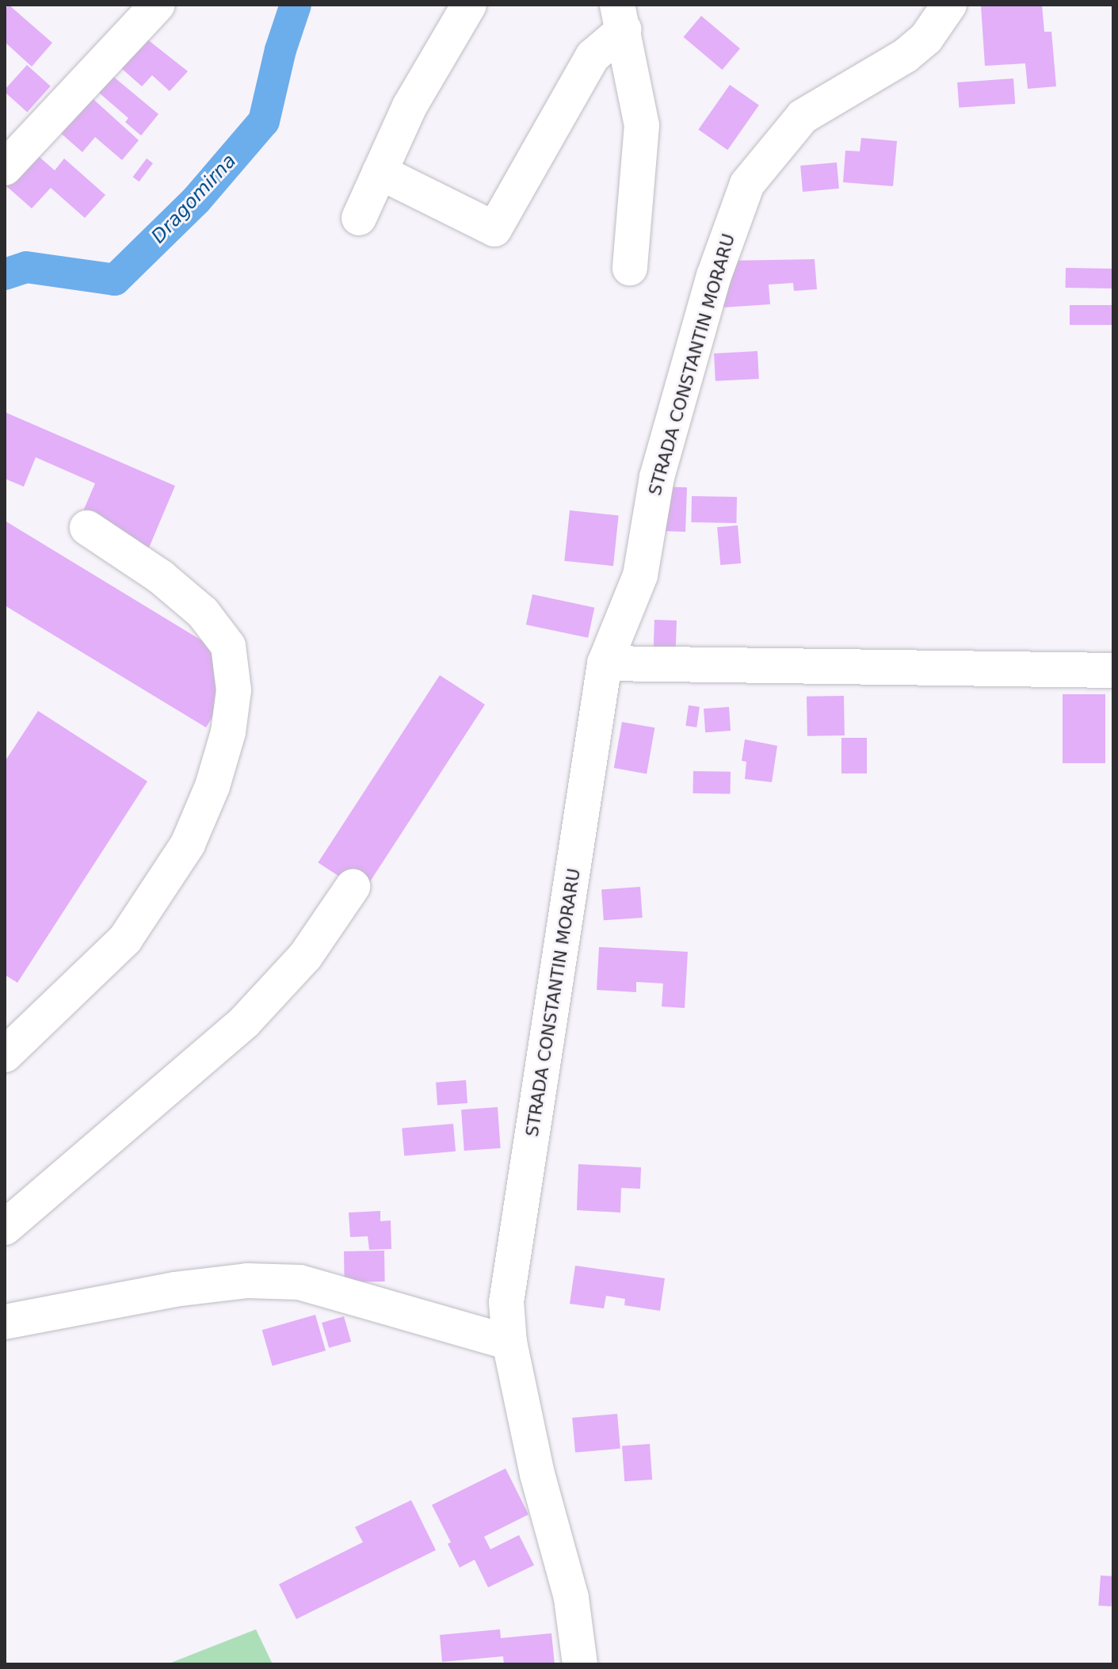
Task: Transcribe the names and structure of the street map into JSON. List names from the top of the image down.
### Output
{
  "streets": {
    "street": ["STRADA CONSTANTIN MORARU"]
  },
  "water": ["Dragomirna"]
}
